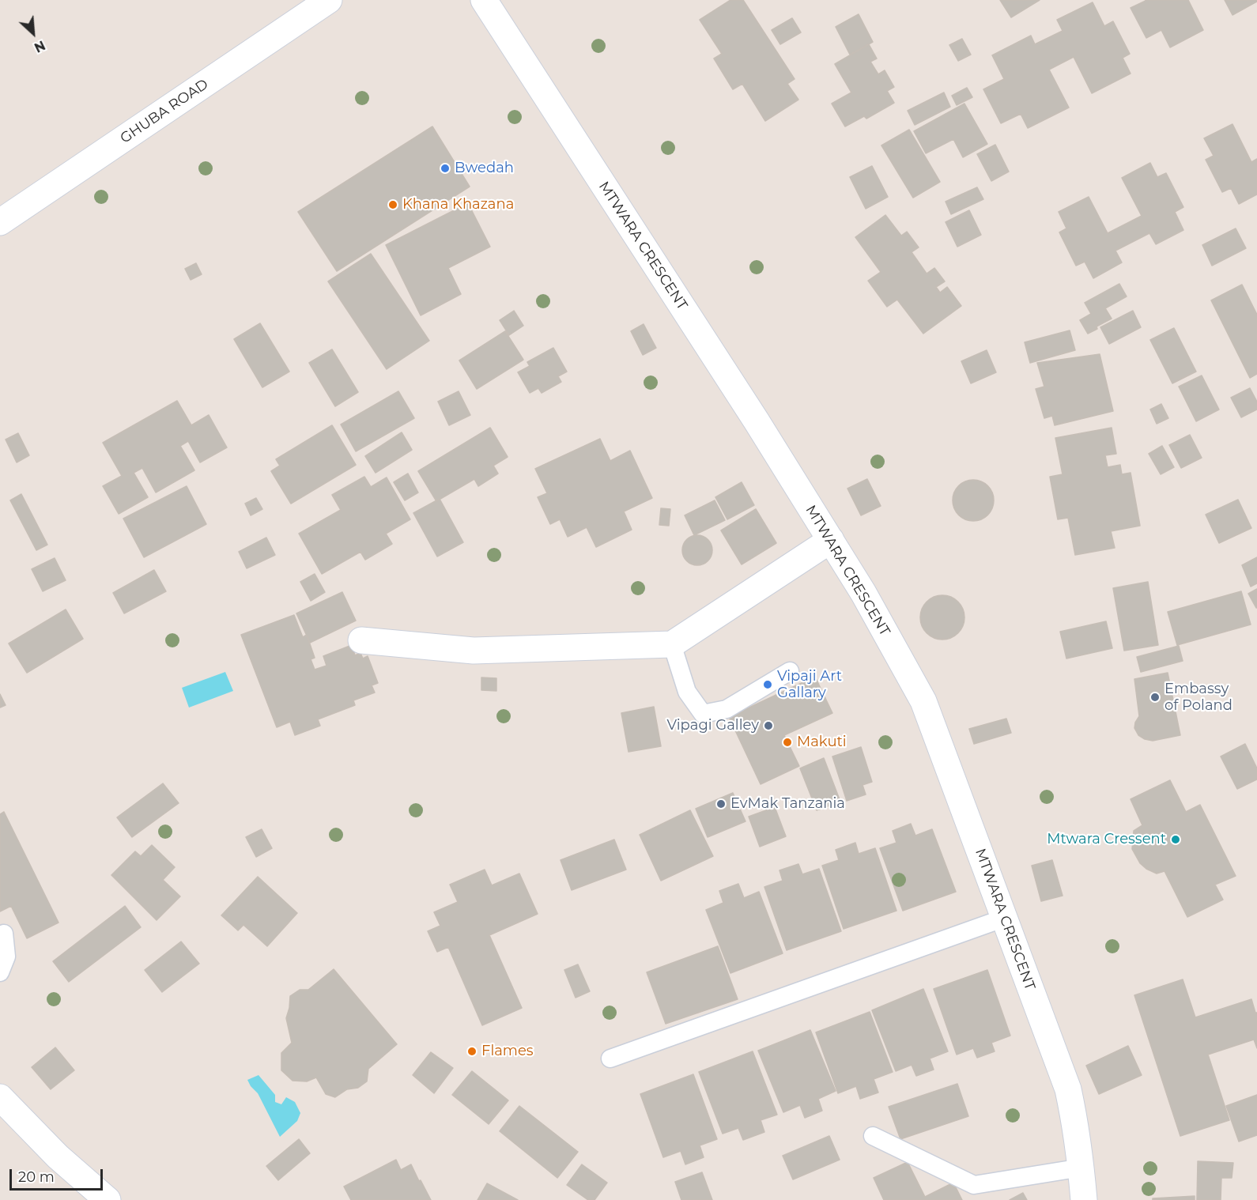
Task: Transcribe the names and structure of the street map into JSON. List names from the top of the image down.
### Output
{
  "streets": {
    "street": ["GHUBA ROAD", "MTWARA CRESCENT"]
  },
  "places": [
    "Bwedah",
    "Khana Khazana",
    "Vipaji Art Gallary",
    "Embassy of Poland",
    "Vipagi Galley",
    "Makuti",
    "EvMak Tanzania",
    "Mtwara Cressent",
    "Flames"
  ],
  "scale_bar": "20 m",
  "north": "bottom right"
}
